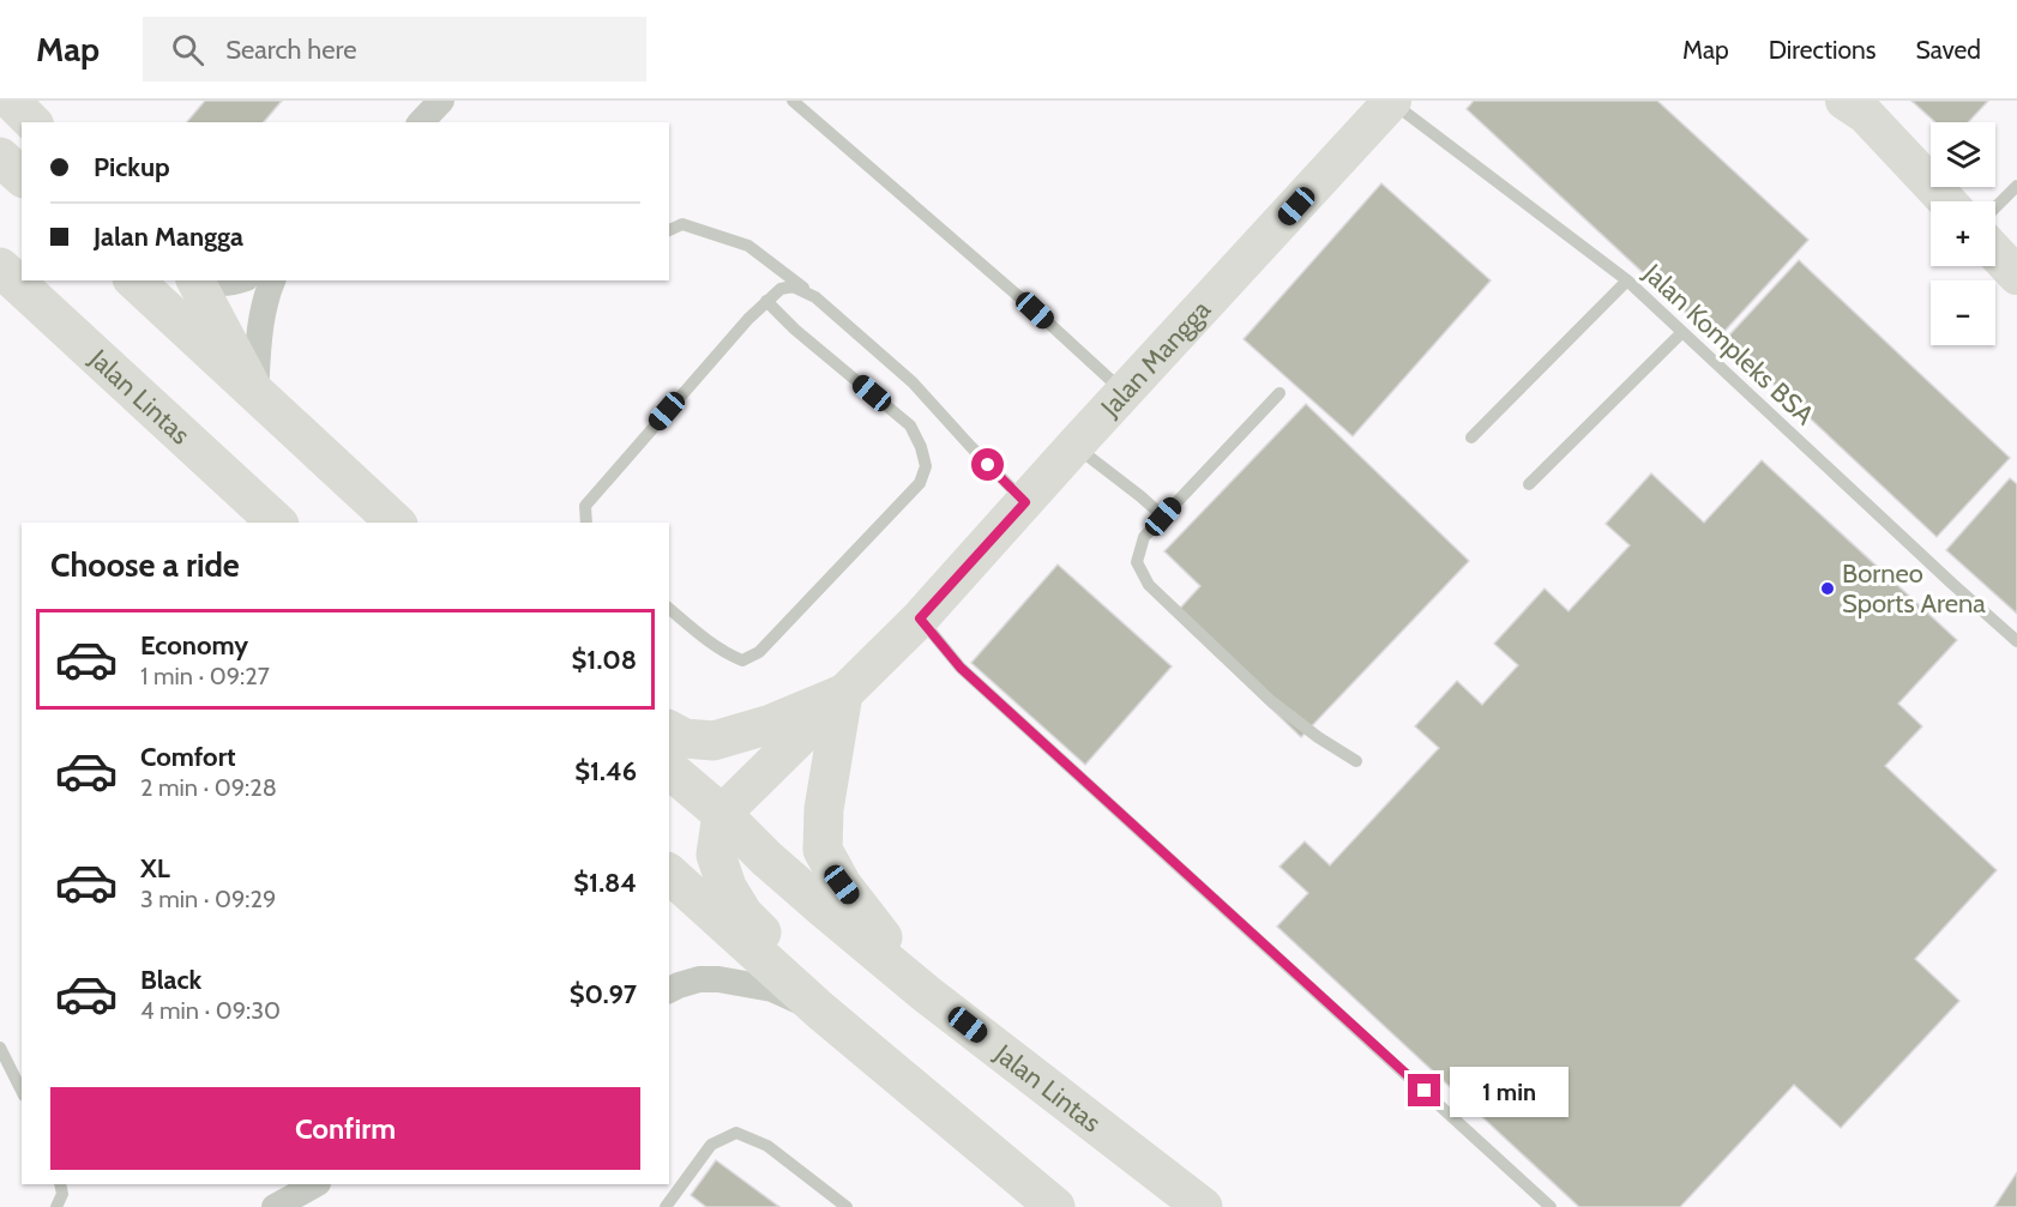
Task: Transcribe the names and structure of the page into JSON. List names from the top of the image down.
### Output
{
  "streets": {
    "highway": ["Jalan Lintas"],
    "street": ["Jalan Mangga"],
    "lane": ["Jalan Kompleks BSA"]
  },
  "crossings": [
    ["Jalan Kompleks BSA", "Jalan Mangga"],
    ["Jalan Mangga", "Jalan Lintas"]
  ],
  "places": ["Borneo Sports Arena"],
  "page": {
    "header": "Map",
    "search": "Search here",
    "nav": ["Map", "Directions", "Saved"],
    "map_buttons": ["+", "−"],
    "banner": ["Pickup", "Jalan Mangga"],
    "heading": "Choose a ride",
    "list": [
      {
        "name": "Economy",
        "note": "1 min · 09:27",
        "value": "$1.08"
      },
      {
        "name": "Comfort",
        "note": "2 min · 09:28",
        "value": "$1.46"
      },
      {
        "name": "XL",
        "note": "3 min · 09:29",
        "value": "$1.84"
      },
      {
        "name": "Black",
        "note": "4 min · 09:30",
        "value": "$0.97"
      }
    ],
    "bubble": "1 min",
    "buttons": "Confirm"
  }
}
